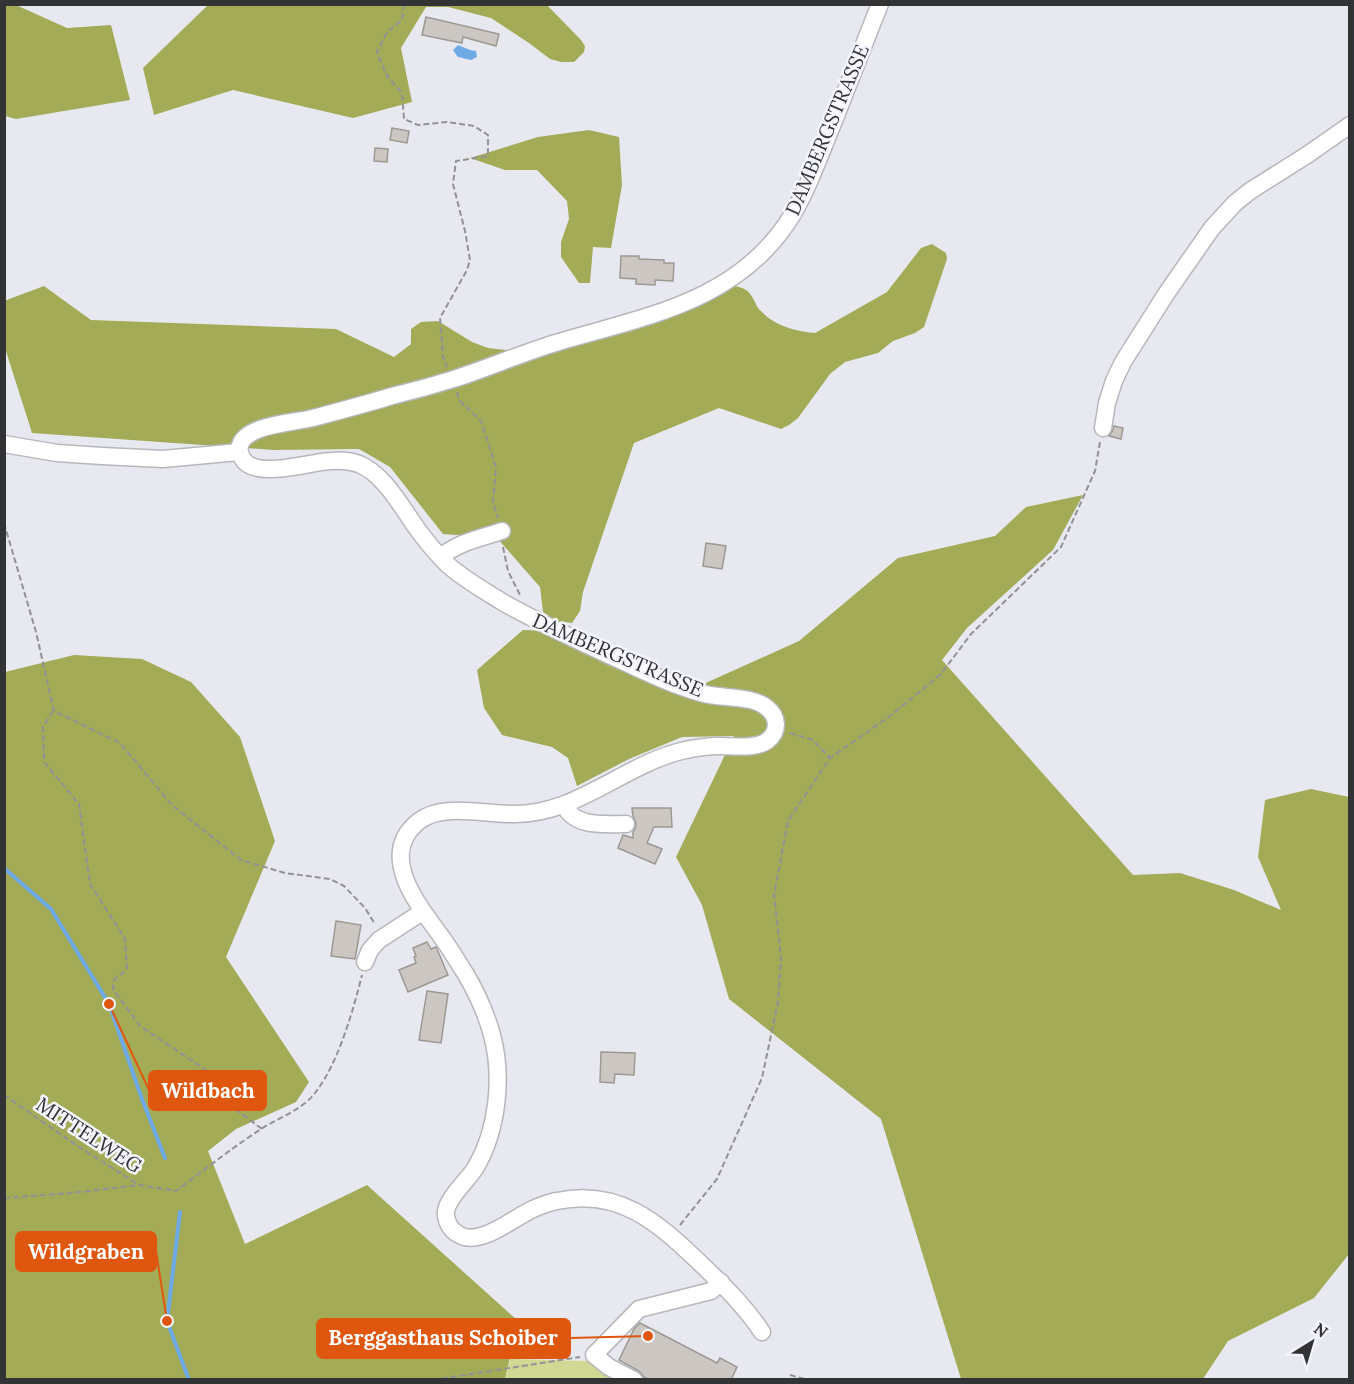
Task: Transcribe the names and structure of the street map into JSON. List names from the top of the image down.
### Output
{
  "streets": {
    "street": ["DAMBERGSTRASSE"],
    "path": ["MITTELWEG"]
  },
  "places": ["Wildbach", "Wildgraben", "Berggasthaus Schoiber"],
  "north": "top right"
}
